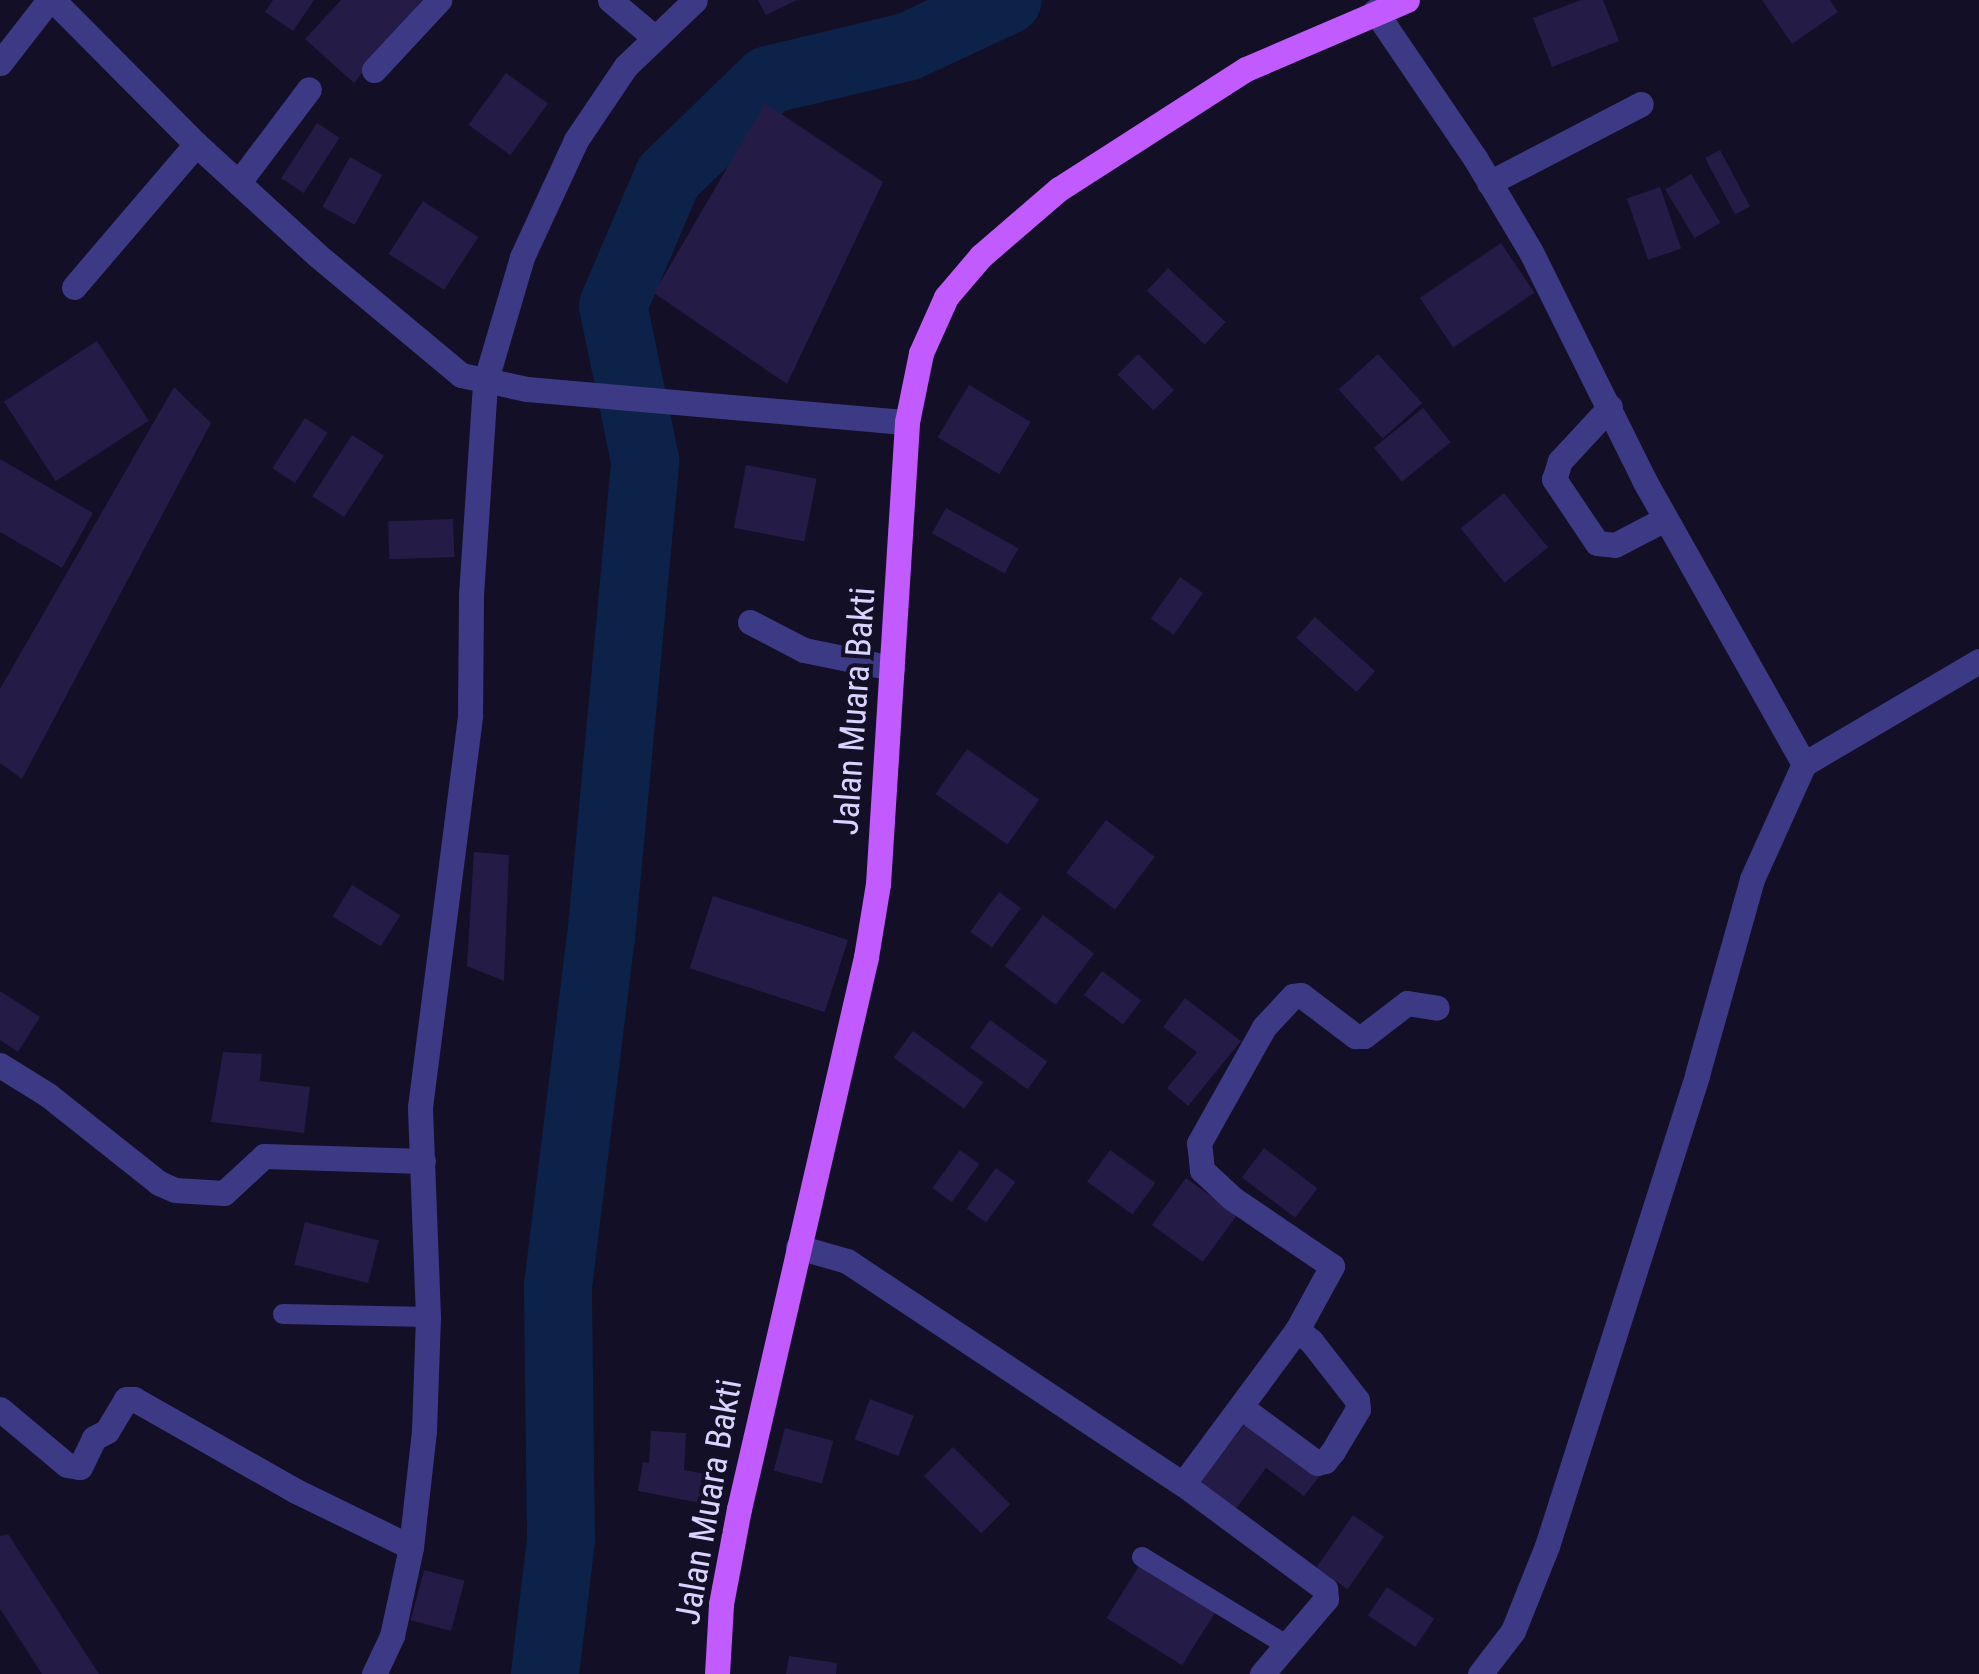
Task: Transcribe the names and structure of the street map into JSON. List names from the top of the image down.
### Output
{
  "streets": {
    "main road": ["Jalan Muara Bakti"]
  }
}
